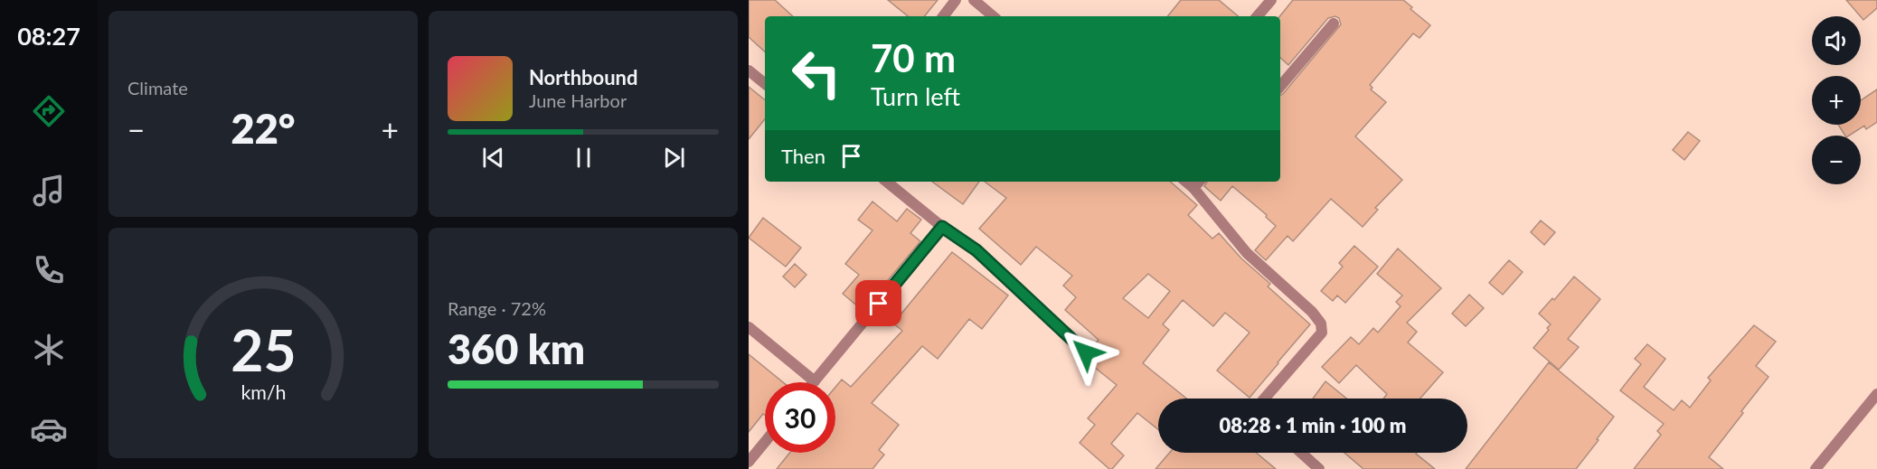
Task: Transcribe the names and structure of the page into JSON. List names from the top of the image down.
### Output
{
  "page": {
    "tabs": "08:27",
    "tile": [
      "Climate",
      ["Range · 72%", "360 km"]
    ],
    "map_buttons": ["+", "−"],
    "turn": ["70 m", "Turn left"],
    "song": ["Northbound", "June Harbor"],
    "heat": ["−", "22°", "+"],
    "then": "Then",
    "limit": "30",
    "trip": "08:28 · 1 min · 100 m",
    "gauge": ["25", "km/h"]
  }
}
